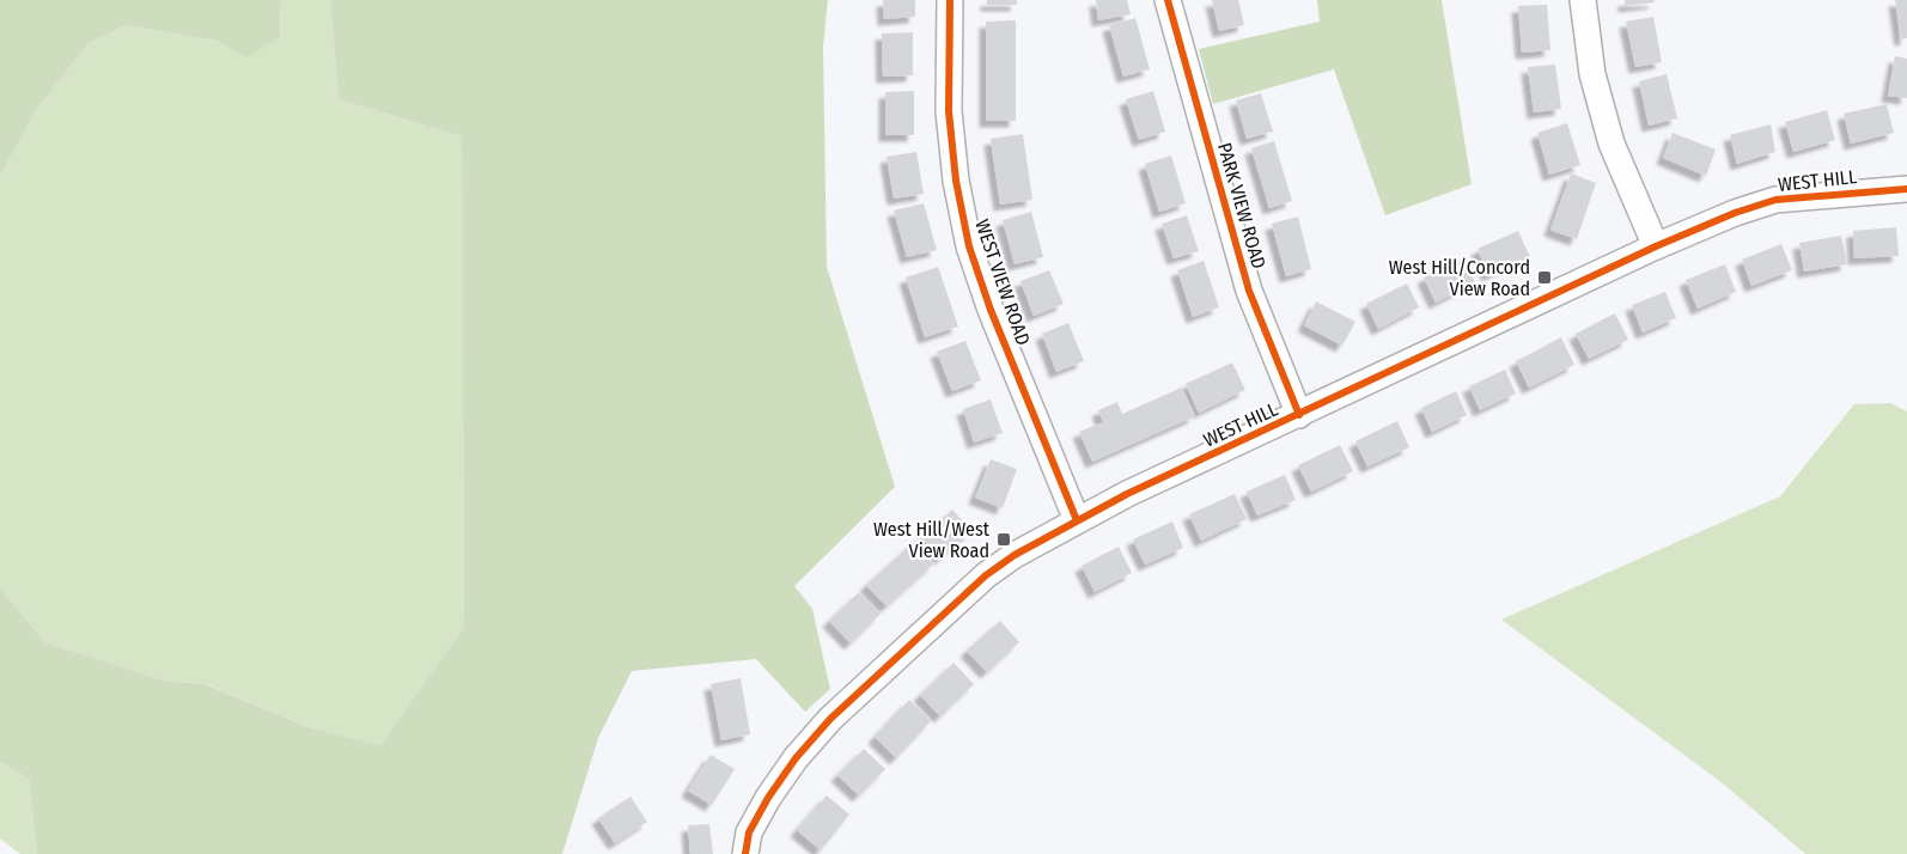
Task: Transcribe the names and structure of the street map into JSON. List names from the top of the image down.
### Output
{
  "streets": {
    "street": ["WEST HILL", "PARK VIEW ROAD", "WEST VIEW ROAD"]
  },
  "crossings": [
    ["WEST HILL", "PARK VIEW ROAD"],
    ["WEST HILL", "WEST VIEW ROAD"]
  ],
  "places": {
    "transit": ["West Hill/Concord View Road", "West Hill/West View Road"]
  }
}
